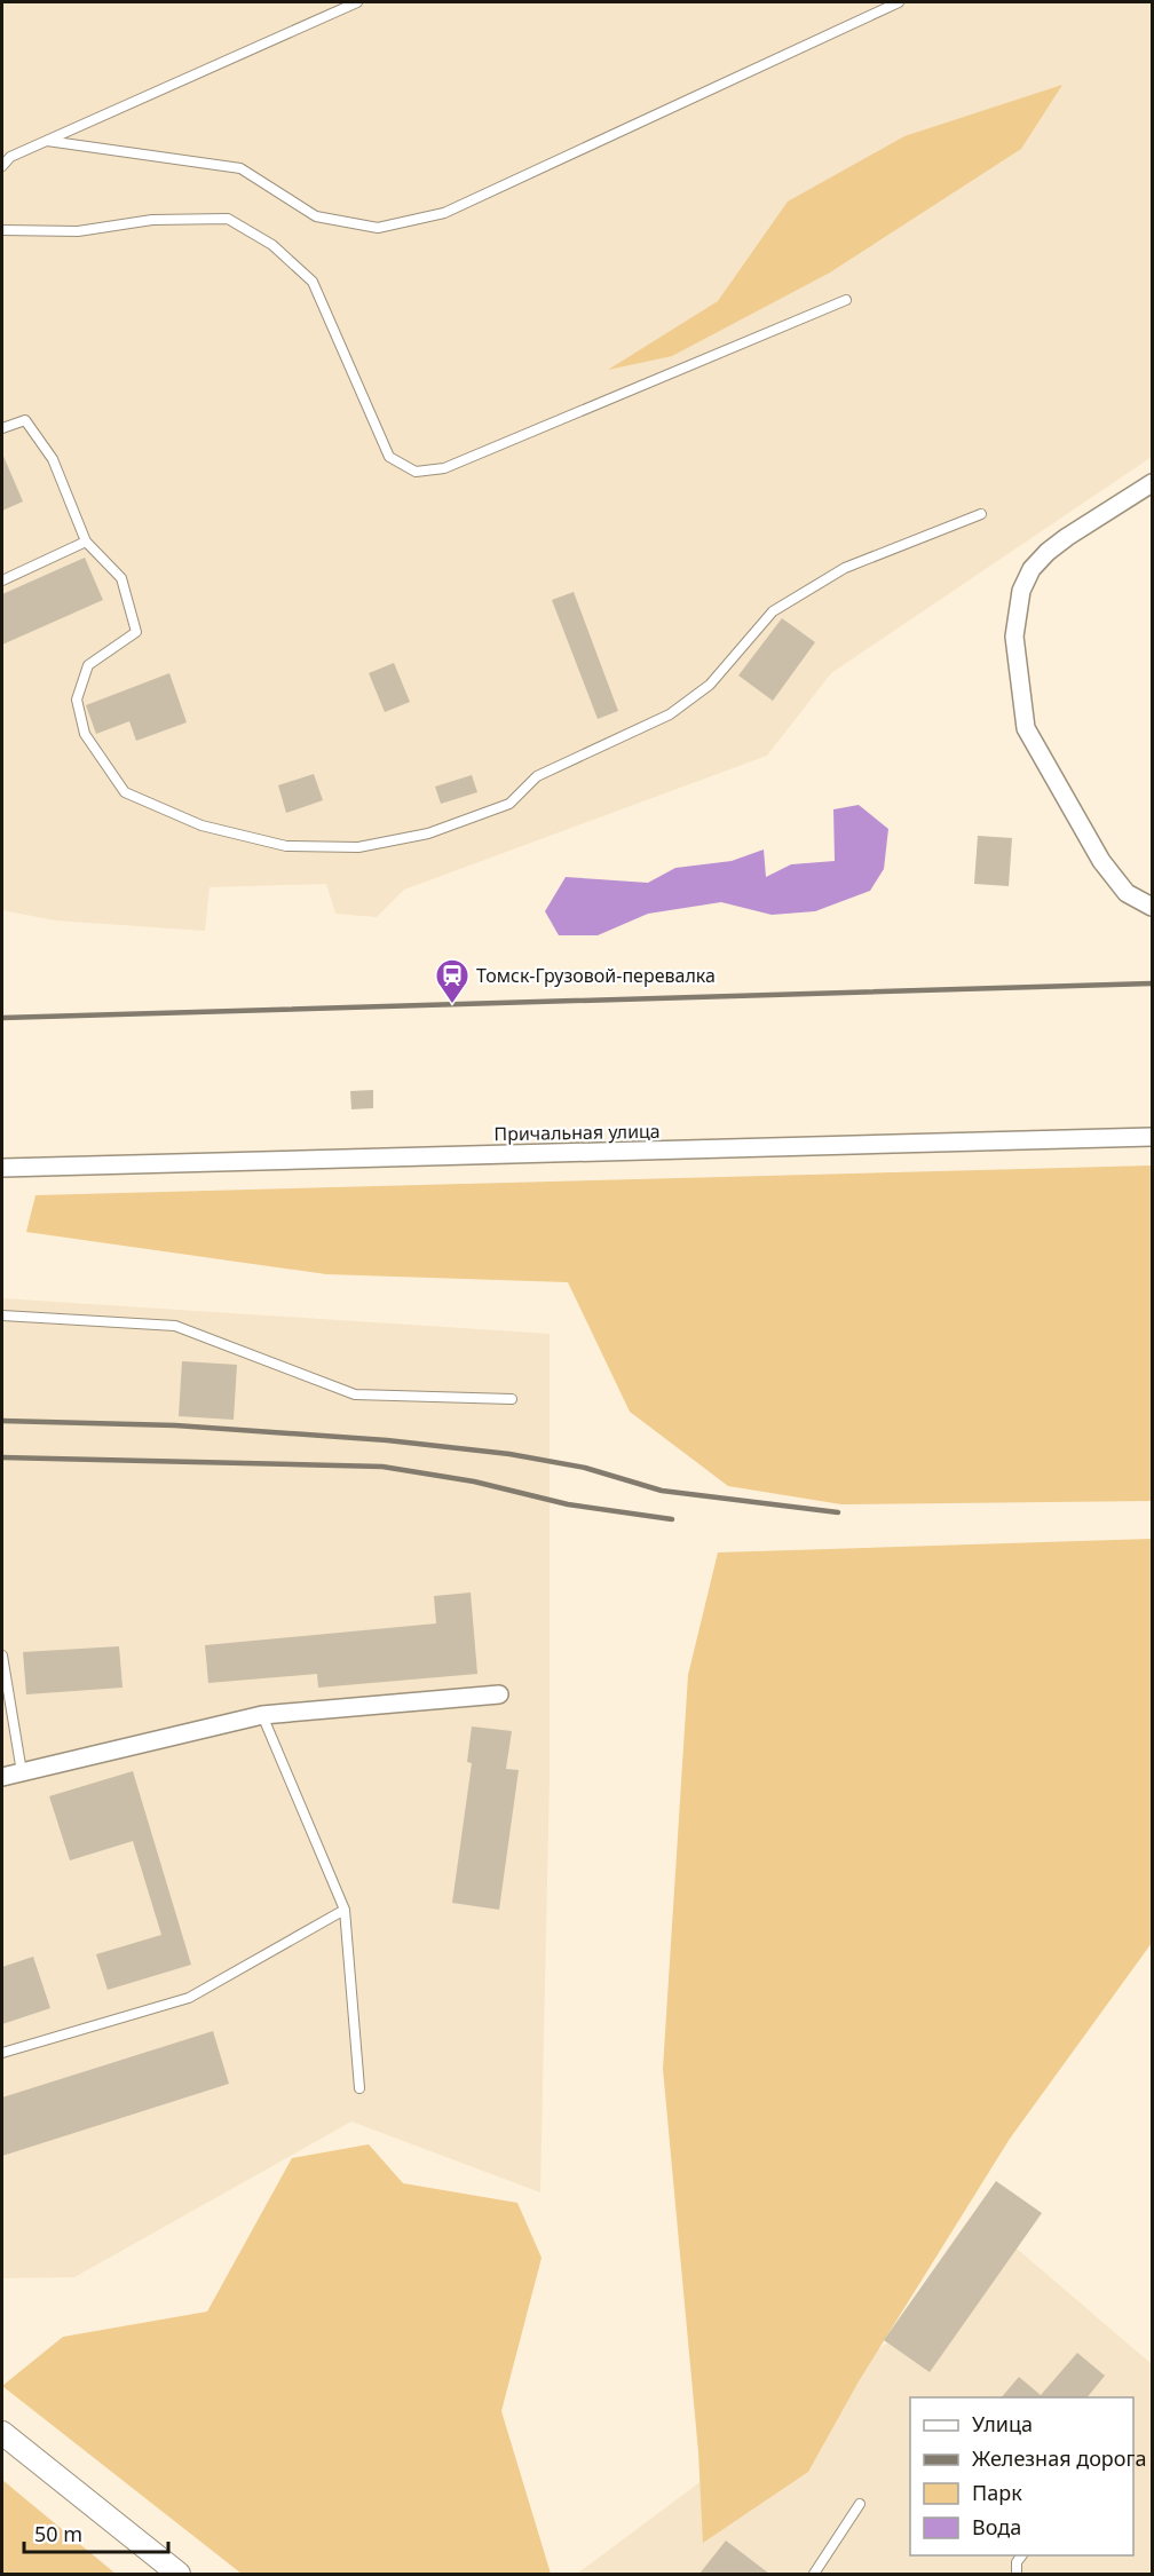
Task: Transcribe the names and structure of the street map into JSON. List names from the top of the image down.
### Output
{
  "streets": {
    "street": ["Причальная улица"]
  },
  "places": {
    "station": ["Томск-Грузовой-перевалка"]
  },
  "legend": [
    "Улица",
    "Железная дорога",
    "Парк",
    "Вода"
  ],
  "scale_bar": "50 m"
}
